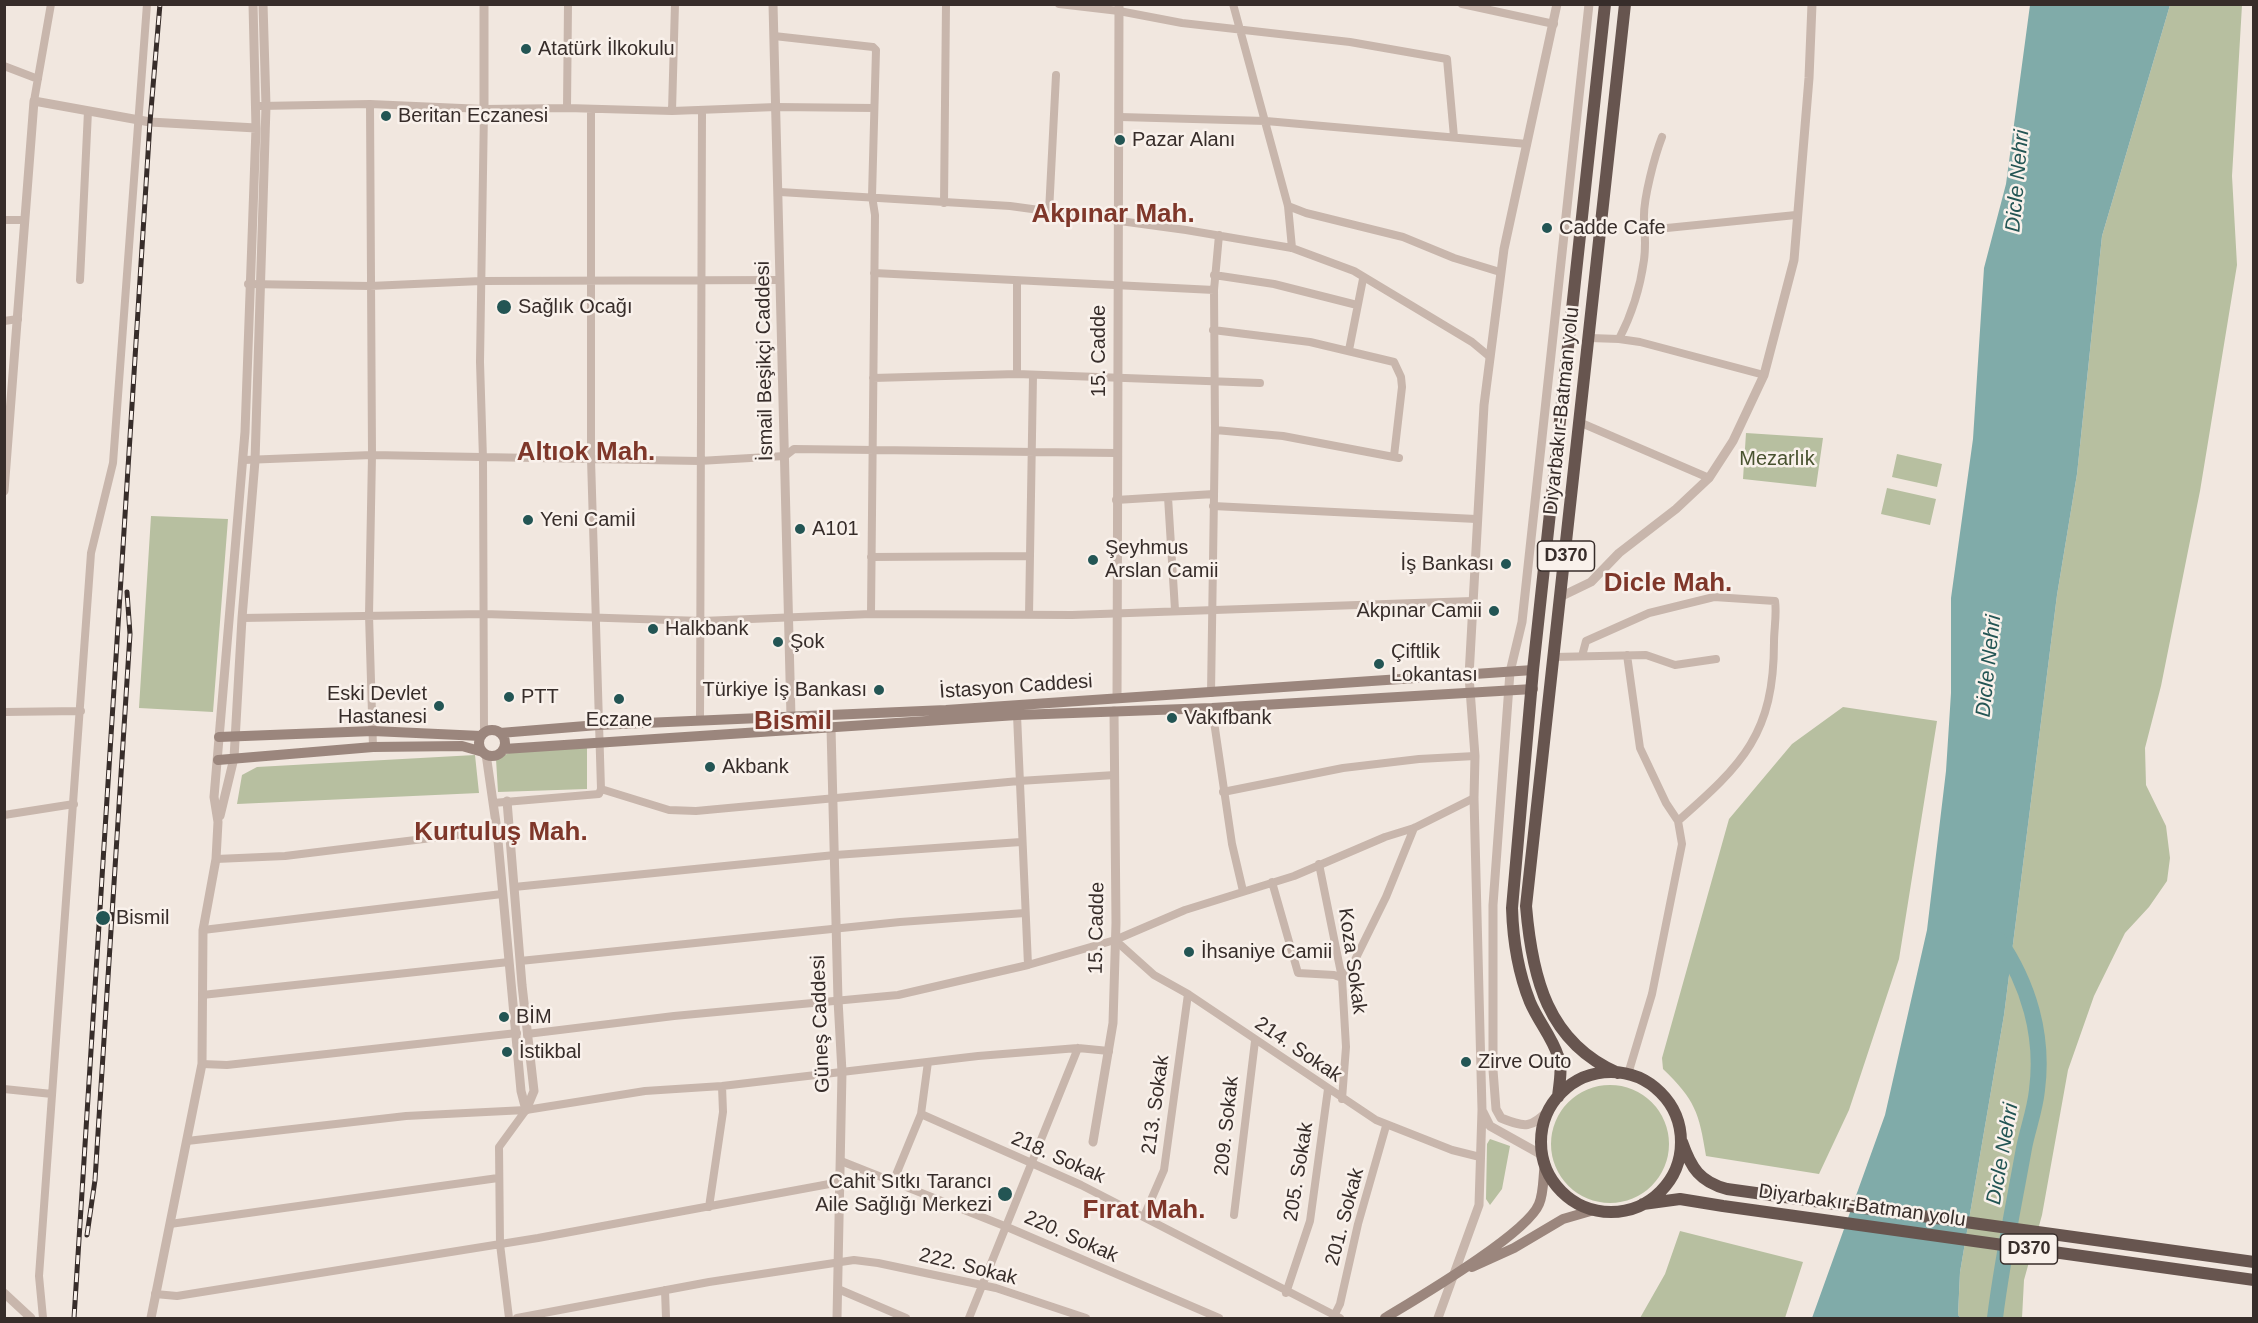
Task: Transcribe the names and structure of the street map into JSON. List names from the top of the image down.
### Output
{
  "streets": {
    "highway": ["Diyarbakır-Batman yolu", "D370"],
    "main road": ["İstasyon Caddesi"],
    "street": [
      "15. Cadde",
      "İsmail Beşikçi Caddesi",
      "Koza Sokak",
      "Güneş Caddesi",
      "214. Sokak",
      "213. Sokak",
      "209. Sokak",
      "218. Sokak",
      "205. Sokak",
      "201. Sokak",
      "220. Sokak",
      "222. Sokak"
    ]
  },
  "crossings": [
    ["15. Cadde", "İstasyon Caddesi"],
    ["15. Cadde", "214. Sokak"],
    ["İsmail Beşikçi Caddesi", "İstasyon Caddesi"],
    ["Diyarbakır-Batman yolu", "İstasyon Caddesi"],
    ["İstasyon Caddesi", "Güneş Caddesi"],
    ["Koza Sokak", "214. Sokak"],
    ["Güneş Caddesi", "220. Sokak"],
    ["Güneş Caddesi", "222. Sokak"],
    ["214. Sokak", "213. Sokak"],
    ["214. Sokak", "209. Sokak"],
    ["214. Sokak", "205. Sokak"],
    ["214. Sokak", "201. Sokak"],
    ["213. Sokak", "218. Sokak"],
    ["218. Sokak", "205. Sokak"],
    ["218. Sokak", "201. Sokak"]
  ],
  "districts": [
    "Akpınar Mah.",
    "Altıok Mah.",
    "Dicle Mah.",
    "Bismil",
    "Kurtuluş Mah.",
    "Fırat Mah."
  ],
  "water": ["Dicle Nehri"],
  "parks": ["Mezarlık"],
  "places": [
    "Atatürk İlkokulu",
    "Beritan Eczanesi",
    "Pazar Alanı",
    "Cadde Cafe",
    "Sağlık Ocağı",
    "Yeni Camiİ",
    "A101",
    "Şeyhmus Arslan Camii",
    "İş Bankası",
    "Akpınar Camii",
    "Halkbank",
    "Şok",
    "Çiftlik Lokantası",
    "Türkiye İş Bankası",
    "PTT",
    "Eczane",
    "Eski Devlet Hastanesi",
    "Vakıfbank",
    "Akbank",
    "Bismil",
    "İhsaniye Camii",
    "BİM",
    "İstikbal",
    "Zirve Outo",
    "Cahit Sıtkı Tarancı Aile Sağlığı Merkezi"
  ]
}
